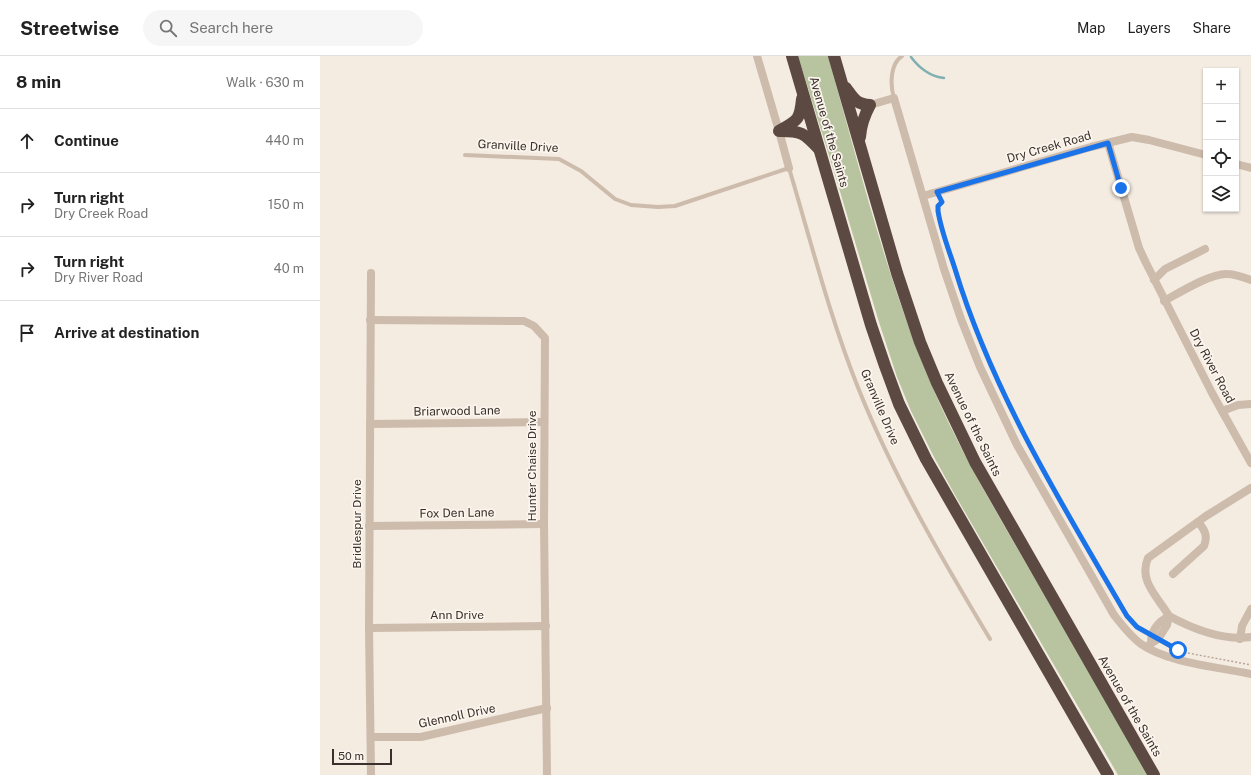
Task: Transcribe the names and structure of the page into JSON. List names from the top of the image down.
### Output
{
  "streets": {
    "highway": ["Avenue of the Saints"],
    "street": [
      "Granville Drive",
      "Dry Creek Road",
      "Dry River Road",
      "Briarwood Lane",
      "Hunter Chaise Drive",
      "Fox Den Lane",
      "Bridlespur Drive",
      "Ann Drive",
      "Glennoll Drive"
    ]
  },
  "crossings": [
    ["Dry Creek Road", "Dry River Road"],
    ["Briarwood Lane", "Hunter Chaise Drive"],
    ["Briarwood Lane", "Bridlespur Drive"],
    ["Hunter Chaise Drive", "Fox Den Lane"],
    ["Hunter Chaise Drive", "Bridlespur Drive"],
    ["Hunter Chaise Drive", "Ann Drive"],
    ["Hunter Chaise Drive", "Glennoll Drive"],
    ["Fox Den Lane", "Bridlespur Drive"],
    ["Bridlespur Drive", "Ann Drive"],
    ["Bridlespur Drive", "Glennoll Drive"]
  ],
  "scale_bar": "50 m",
  "page": {
    "header": "Streetwise",
    "search": "Search here",
    "nav": ["Map", "Layers", "Share"],
    "heading": ["8 min", "Walk · 630 m"],
    "map_buttons": ["+", "−"],
    "list": [
      ["Continue", "440 m"],
      ["Turn right", "Dry Creek Road", "150 m"],
      ["Turn right", "Dry River Road", "40 m"],
      "Arrive at destination"
    ],
    "scale": "50 m"
  }
}
